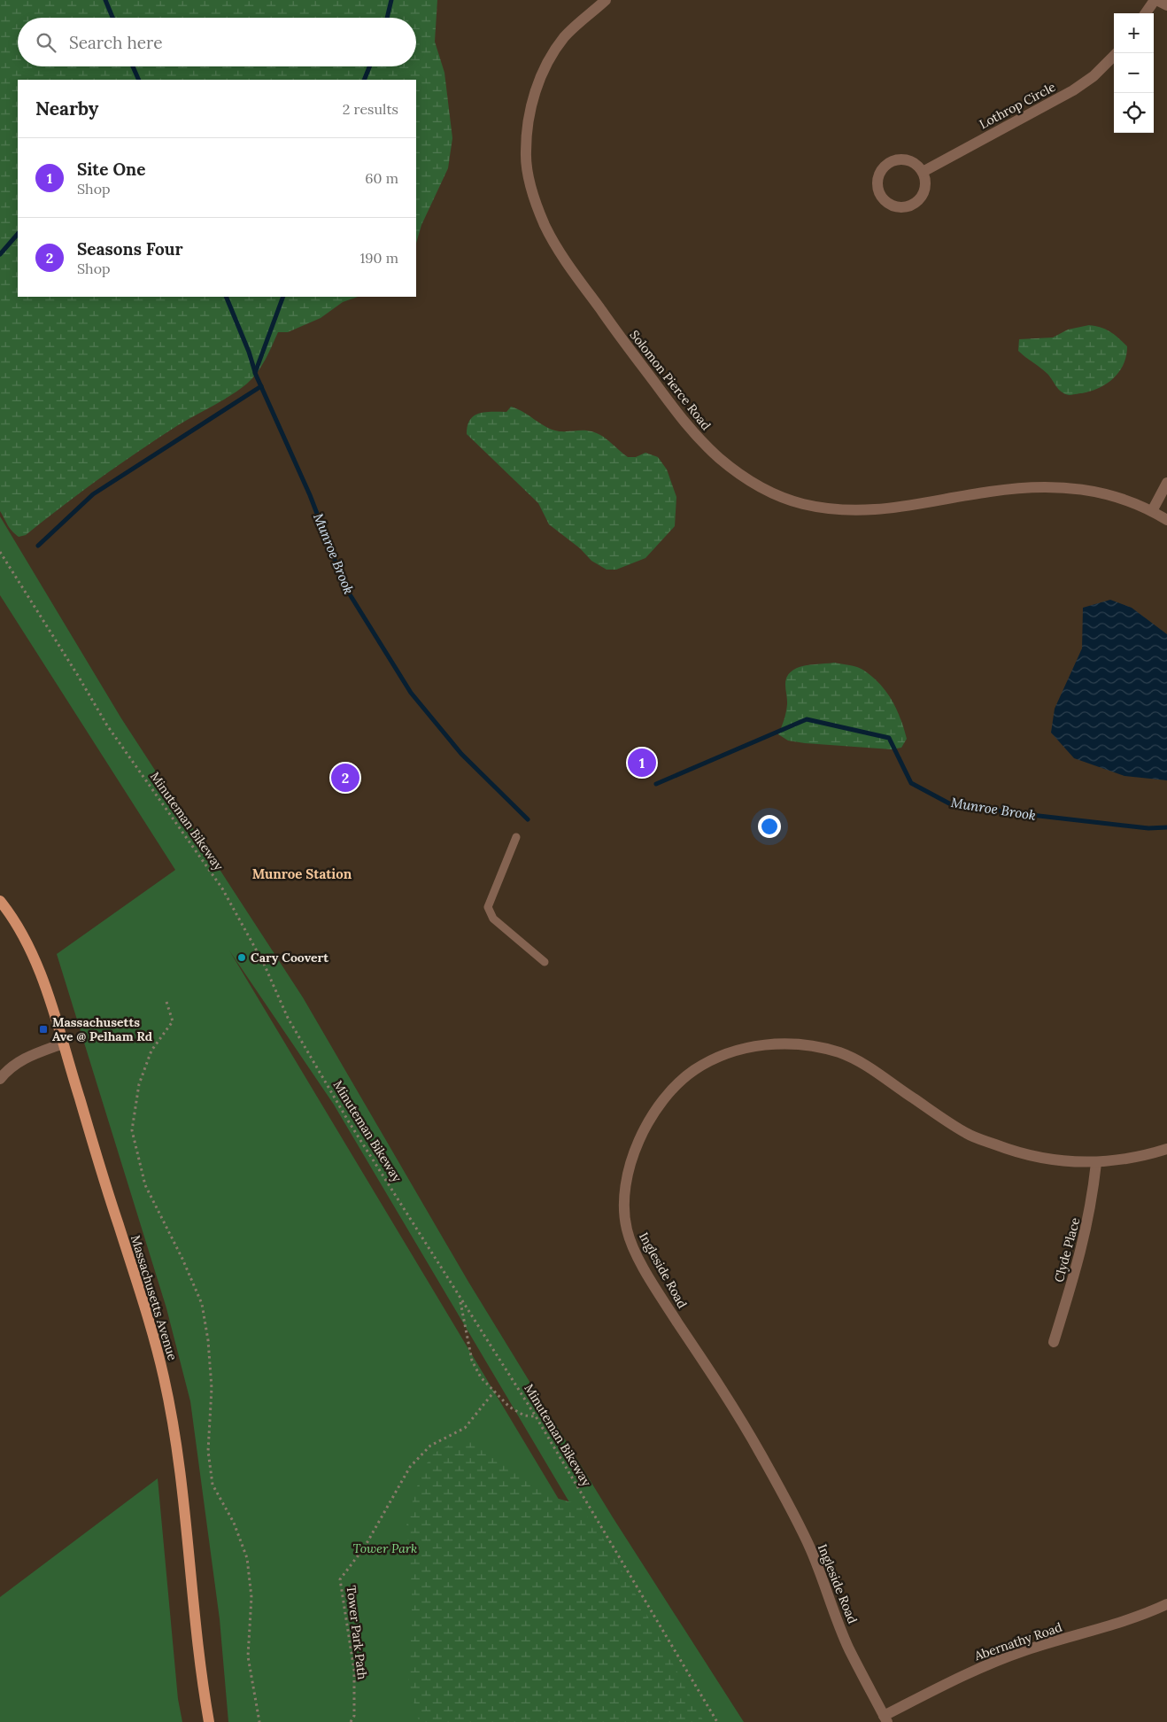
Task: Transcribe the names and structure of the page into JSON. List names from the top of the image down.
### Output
{
  "streets": {
    "main road": ["Massachusetts Avenue"],
    "street": [
      "Lothrop Circle",
      "Solomon Pierce Road",
      "Clyde Place",
      "Ingleside Road",
      "Abernathy Road"
    ],
    "path": ["Minuteman Bikeway", "Tower Park Path"]
  },
  "crossings": [
    ["Clyde Place", "Ingleside Road"],
    ["Ingleside Road", "Abernathy Road"]
  ],
  "districts": ["Munroe Station"],
  "water": ["Munroe Brook"],
  "parks": ["Tower Park"],
  "places": {
    "other": ["Cary Coovert"],
    "transit": ["Massachusetts Ave @ Pelham Rd"]
  },
  "page": {
    "map_buttons": ["+", "−"],
    "search": "Search here",
    "heading": ["Nearby", "2 results"],
    "list": [
      {
        "mark": "1",
        "name": "Site One",
        "note": "Shop",
        "value": "60 m"
      },
      {
        "mark": "2",
        "name": "Seasons Four",
        "note": "Shop",
        "value": "190 m"
      }
    ],
    "pins": ["1", "2"]
  }
}
